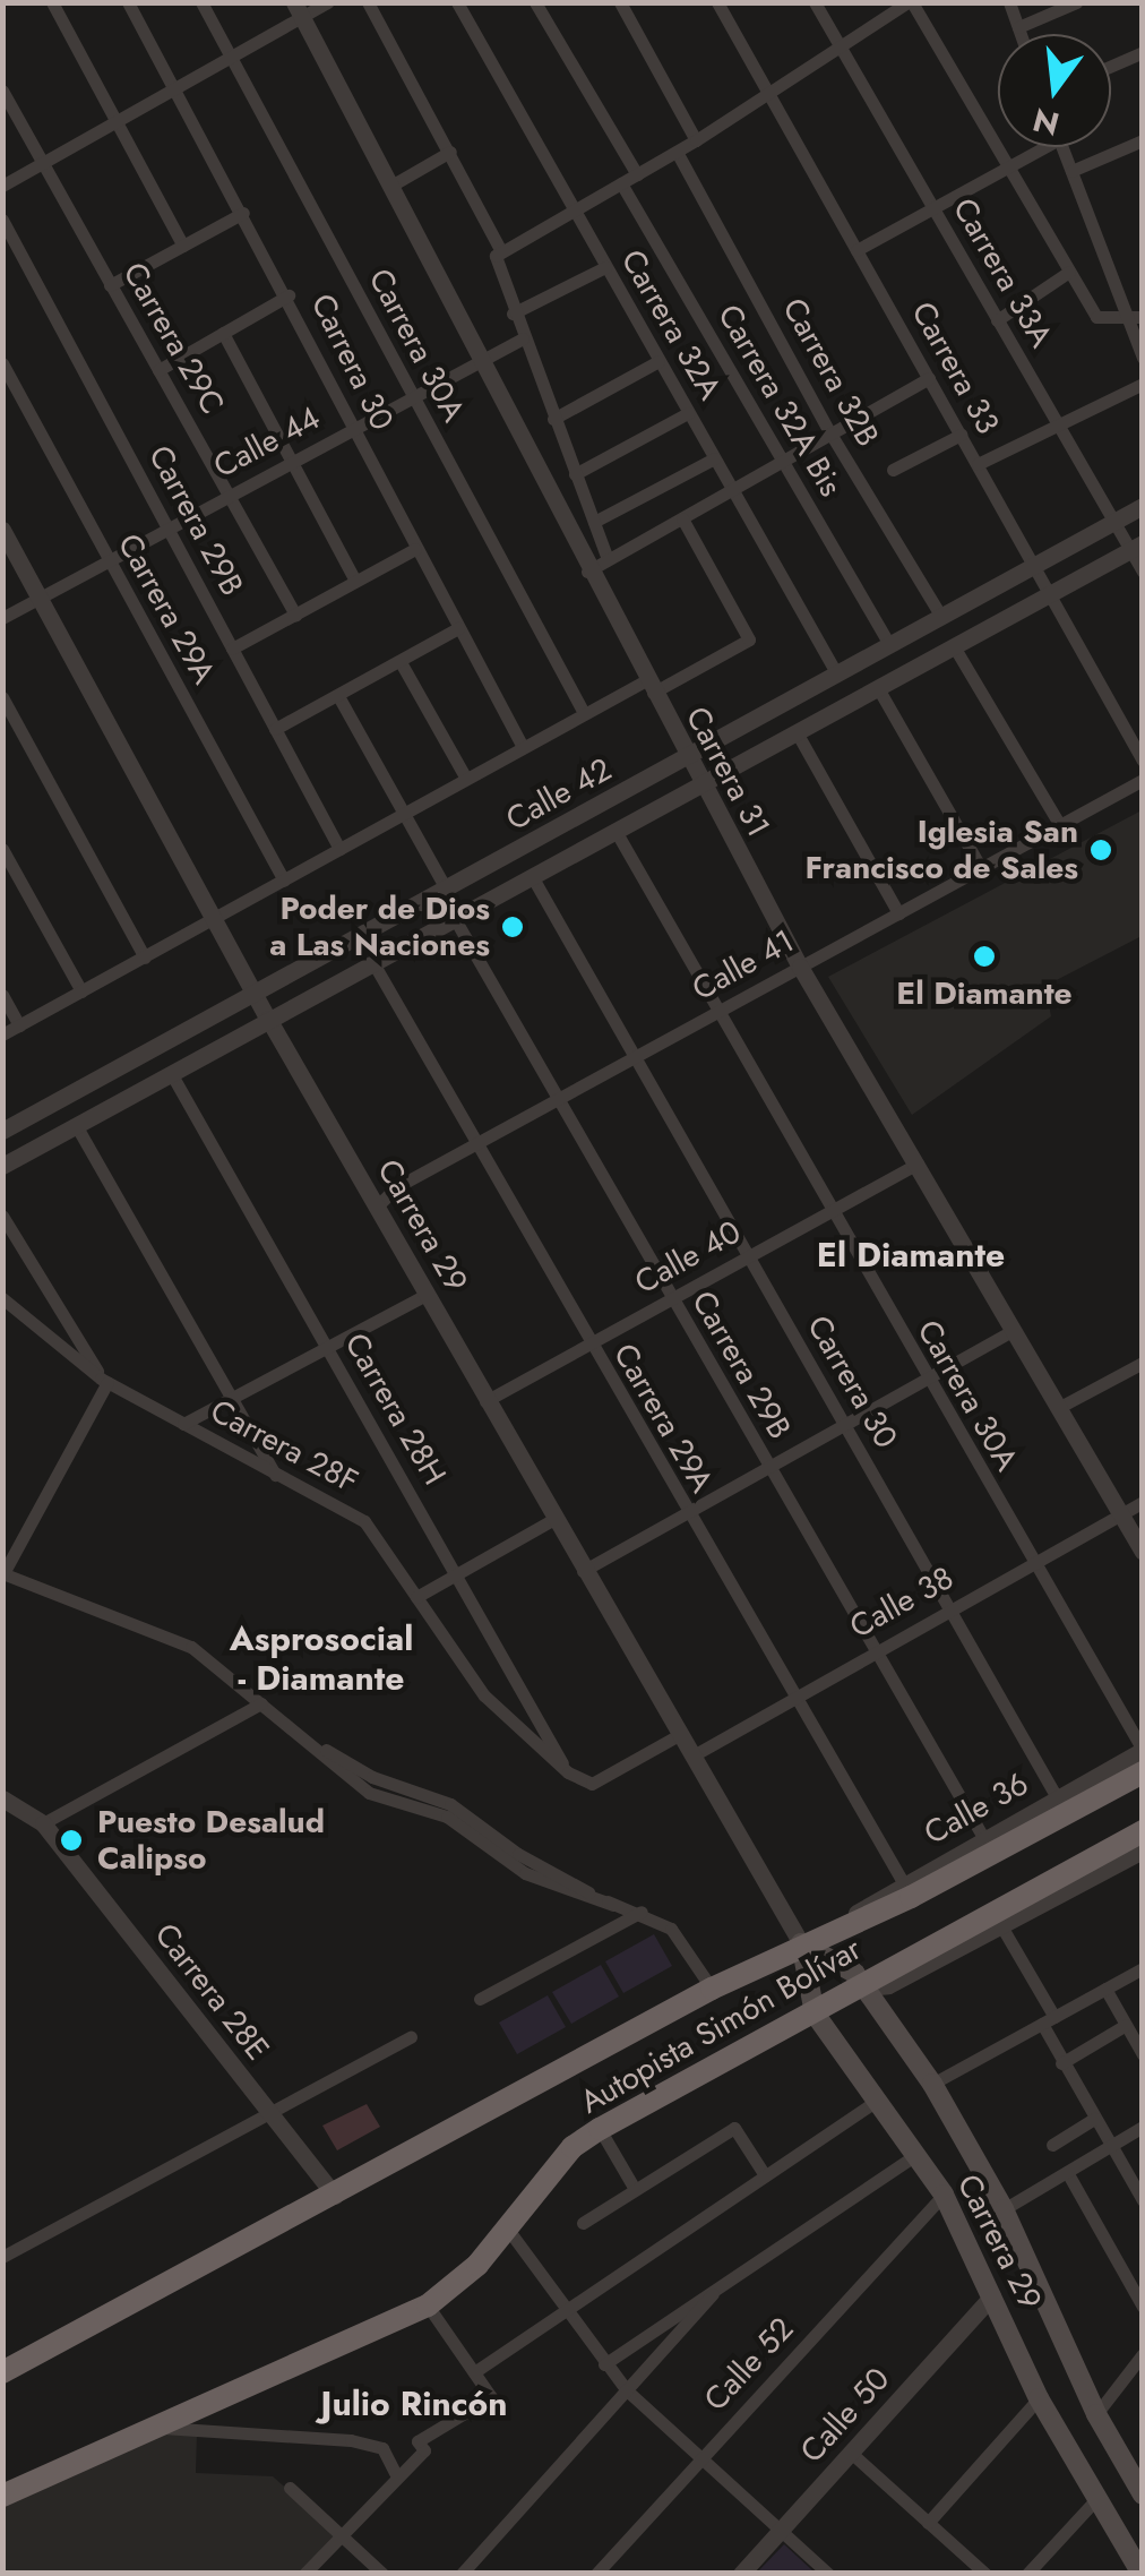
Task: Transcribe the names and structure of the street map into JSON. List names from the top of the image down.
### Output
{
  "streets": {
    "highway": ["Autopista Simón Bolívar"],
    "main road": ["Carrera 29"],
    "street": [
      "Carrera 33A",
      "Carrera 32A",
      "Carrera 29C",
      "Carrera 30A",
      "Carrera 30",
      "Carrera 33",
      "Carrera 32B",
      "Carrera 32A Bis",
      "Calle 44",
      "Carrera 29B",
      "Carrera 29A",
      "Carrera 31",
      "Calle 42",
      "Calle 41",
      "Calle 40",
      "Carrera 28H",
      "Carrera 28F",
      "Calle 38",
      "Calle 36",
      "Carrera 28E",
      "Calle 52",
      "Calle 50"
    ]
  },
  "crossings": [
    ["Carrera 33A", "Calle 42"],
    ["Carrera 32A", "Calle 42"],
    ["Carrera 29C", "Calle 44"],
    ["Carrera 30A", "Calle 44"],
    ["Carrera 30A", "Calle 42"],
    ["Carrera 30A", "Calle 41"],
    ["Carrera 30A", "Calle 40"],
    ["Carrera 30A", "Calle 38"],
    ["Carrera 30A", "Calle 36"],
    ["Carrera 30", "Calle 44"],
    ["Carrera 30", "Calle 42"],
    ["Carrera 30", "Calle 41"],
    ["Carrera 30", "Calle 40"],
    ["Carrera 30", "Calle 38"],
    ["Carrera 30", "Calle 36"],
    ["Carrera 33", "Calle 42"],
    ["Carrera 32B", "Calle 42"],
    ["Carrera 32A Bis", "Calle 42"],
    ["Calle 44", "Carrera 29B"],
    ["Calle 44", "Carrera 29A"],
    ["Calle 44", "Carrera 31"],
    ["Calle 44", "Carrera 29"],
    ["Carrera 29B", "Calle 42"],
    ["Carrera 29B", "Calle 41"],
    ["Carrera 29B", "Calle 40"],
    ["Carrera 29B", "Calle 38"],
    ["Carrera 29B", "Calle 36"],
    ["Carrera 29A", "Calle 42"],
    ["Carrera 29A", "Calle 41"],
    ["Carrera 29A", "Calle 40"],
    ["Carrera 29A", "Calle 38"],
    ["Carrera 29A", "Calle 36"],
    ["Carrera 29A", "Autopista Simón Bolívar"],
    ["Carrera 31", "Calle 42"],
    ["Carrera 31", "Calle 41"],
    ["Carrera 31", "Calle 40"],
    ["Carrera 31", "Calle 38"],
    ["Calle 42", "Carrera 29"],
    ["Calle 42", "Carrera 28H"],
    ["Calle 41", "Carrera 29"],
    ["Carrera 29", "Calle 40"],
    ["Carrera 29", "Carrera 28F"],
    ["Carrera 29", "Calle 38"],
    ["Carrera 29", "Autopista Simón Bolívar"],
    ["Carrera 29", "Calle 52"],
    ["Carrera 29", "Calle 50"],
    ["Carrera 28H", "Carrera 28F"],
    ["Calle 36", "Autopista Simón Bolívar"],
    ["Carrera 28E", "Autopista Simón Bolívar"]
  ],
  "districts": ["El Diamante", "Asprosocial - Diamante", "Julio Rincón"],
  "places": [
    "Iglesia San Francisco de Sales",
    "Poder de Dios a Las Naciones",
    "El Diamante",
    "Puesto Desalud Calipso"
  ],
  "north": "bottom"
}
